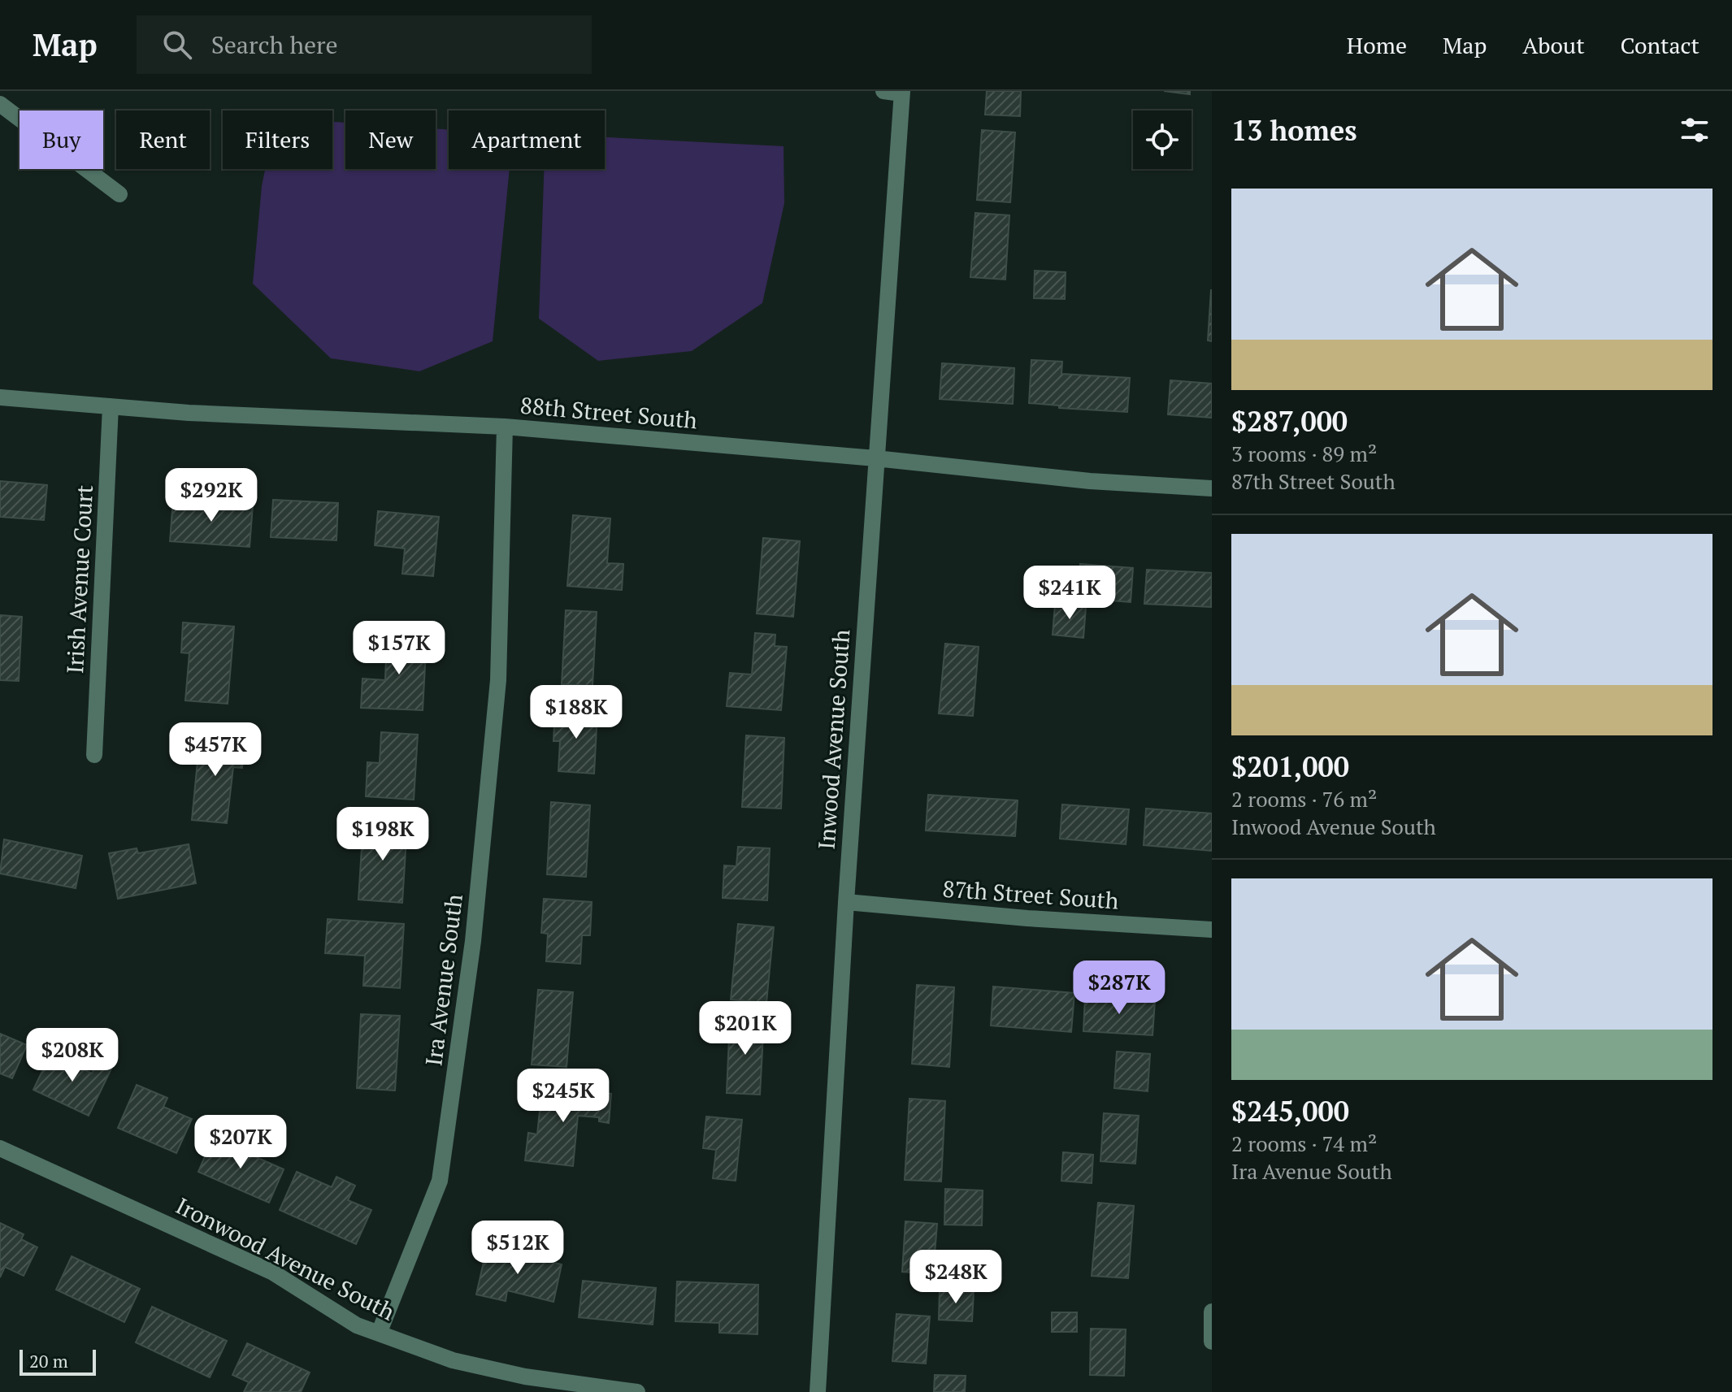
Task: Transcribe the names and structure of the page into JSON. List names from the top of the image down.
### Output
{
  "streets": {
    "street": [
      "88th Street South",
      "Irish Avenue Court",
      "Inwood Avenue South",
      "87th Street South",
      "Ira Avenue South",
      "Ironwood Avenue South"
    ]
  },
  "crossings": [
    ["88th Street South", "Irish Avenue Court"],
    ["88th Street South", "Inwood Avenue South"],
    ["88th Street South", "Ira Avenue South"],
    ["Inwood Avenue South", "87th Street South"],
    ["Ira Avenue South", "Ironwood Avenue South"]
  ],
  "scale_bar": "20 m",
  "page": {
    "header": "Map",
    "search": "Search here",
    "nav": [
      "Home",
      "Map",
      "About",
      "Contact"
    ],
    "heading": "13 homes",
    "chip": [
      "Buy",
      "Rent",
      "Filters",
      "New",
      "Apartment"
    ],
    "list": [
      {
        "name": "$287,000",
        "note": "3 rooms · 89 m² · 87th Street South"
      },
      {
        "name": "$201,000",
        "note": "2 rooms · 76 m² · Inwood Avenue South"
      },
      {
        "name": "$245,000",
        "note": "2 rooms · 74 m² · Ira Avenue South"
      }
    ],
    "price": [
      "$292K",
      "$241K",
      "$157K",
      "$188K",
      "$457K",
      "$198K",
      "$287K",
      "$201K",
      "$208K",
      "$245K",
      "$207K",
      "$512K",
      "$248K"
    ],
    "scale": "20 m"
  }
}
